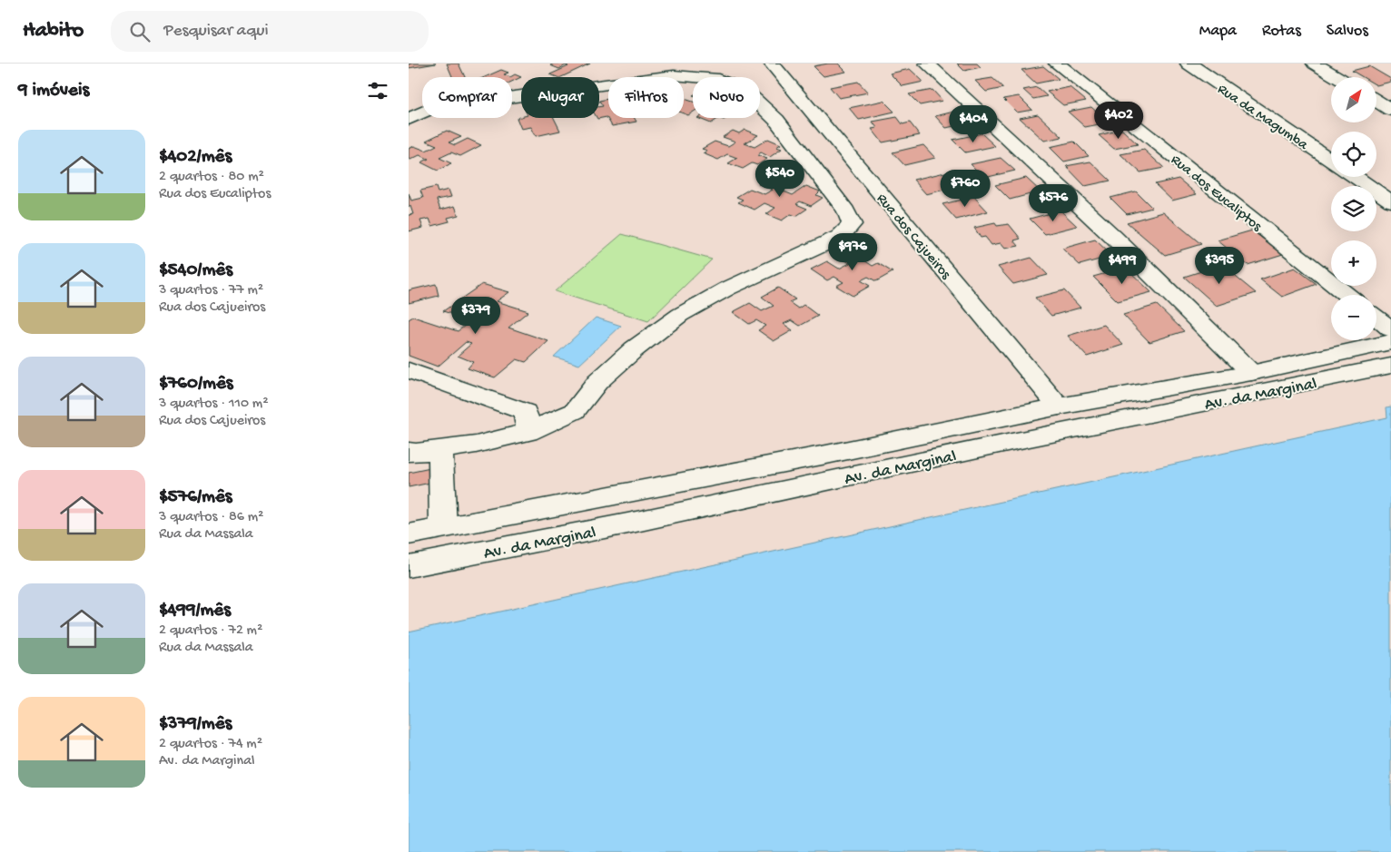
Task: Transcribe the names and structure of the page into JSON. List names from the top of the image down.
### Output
{
  "streets": {
    "street": [
      "Rua da Magumba",
      "Rua dos Eucaliptos",
      "Rua dos Cajueiros",
      "Av. da Marginal"
    ]
  },
  "crossings": [
    ["Rua dos Cajueiros", "Av. da Marginal"]
  ],
  "north": "top right",
  "page": {
    "header": "Habito",
    "search": "Pesquisar aqui",
    "nav": ["Mapa", "Rotas", "Salvos"],
    "heading": "9 imóveis",
    "map_buttons": ["+", "−"],
    "chip": [
      "Comprar",
      "Alugar",
      "Filtros",
      "Novo"
    ],
    "price": [
      "$402",
      "$404",
      "$540",
      "$760",
      "$576",
      "$976",
      "$499",
      "$395",
      "$379"
    ],
    "list": [
      {
        "name": "$402/mês",
        "note": "2 quartos · 80 m² · Rua dos Eucaliptos"
      },
      {
        "name": "$540/mês",
        "note": "3 quartos · 77 m² · Rua dos Cajueiros"
      },
      {
        "name": "$760/mês",
        "note": "3 quartos · 110 m² · Rua dos Cajueiros"
      },
      {
        "name": "$576/mês",
        "note": "3 quartos · 86 m² · Rua da Massala"
      },
      {
        "name": "$499/mês",
        "note": "2 quartos · 72 m² · Rua da Massala"
      },
      {
        "name": "$379/mês",
        "note": "2 quartos · 74 m² · Av. da Marginal"
      }
    ]
  }
}
